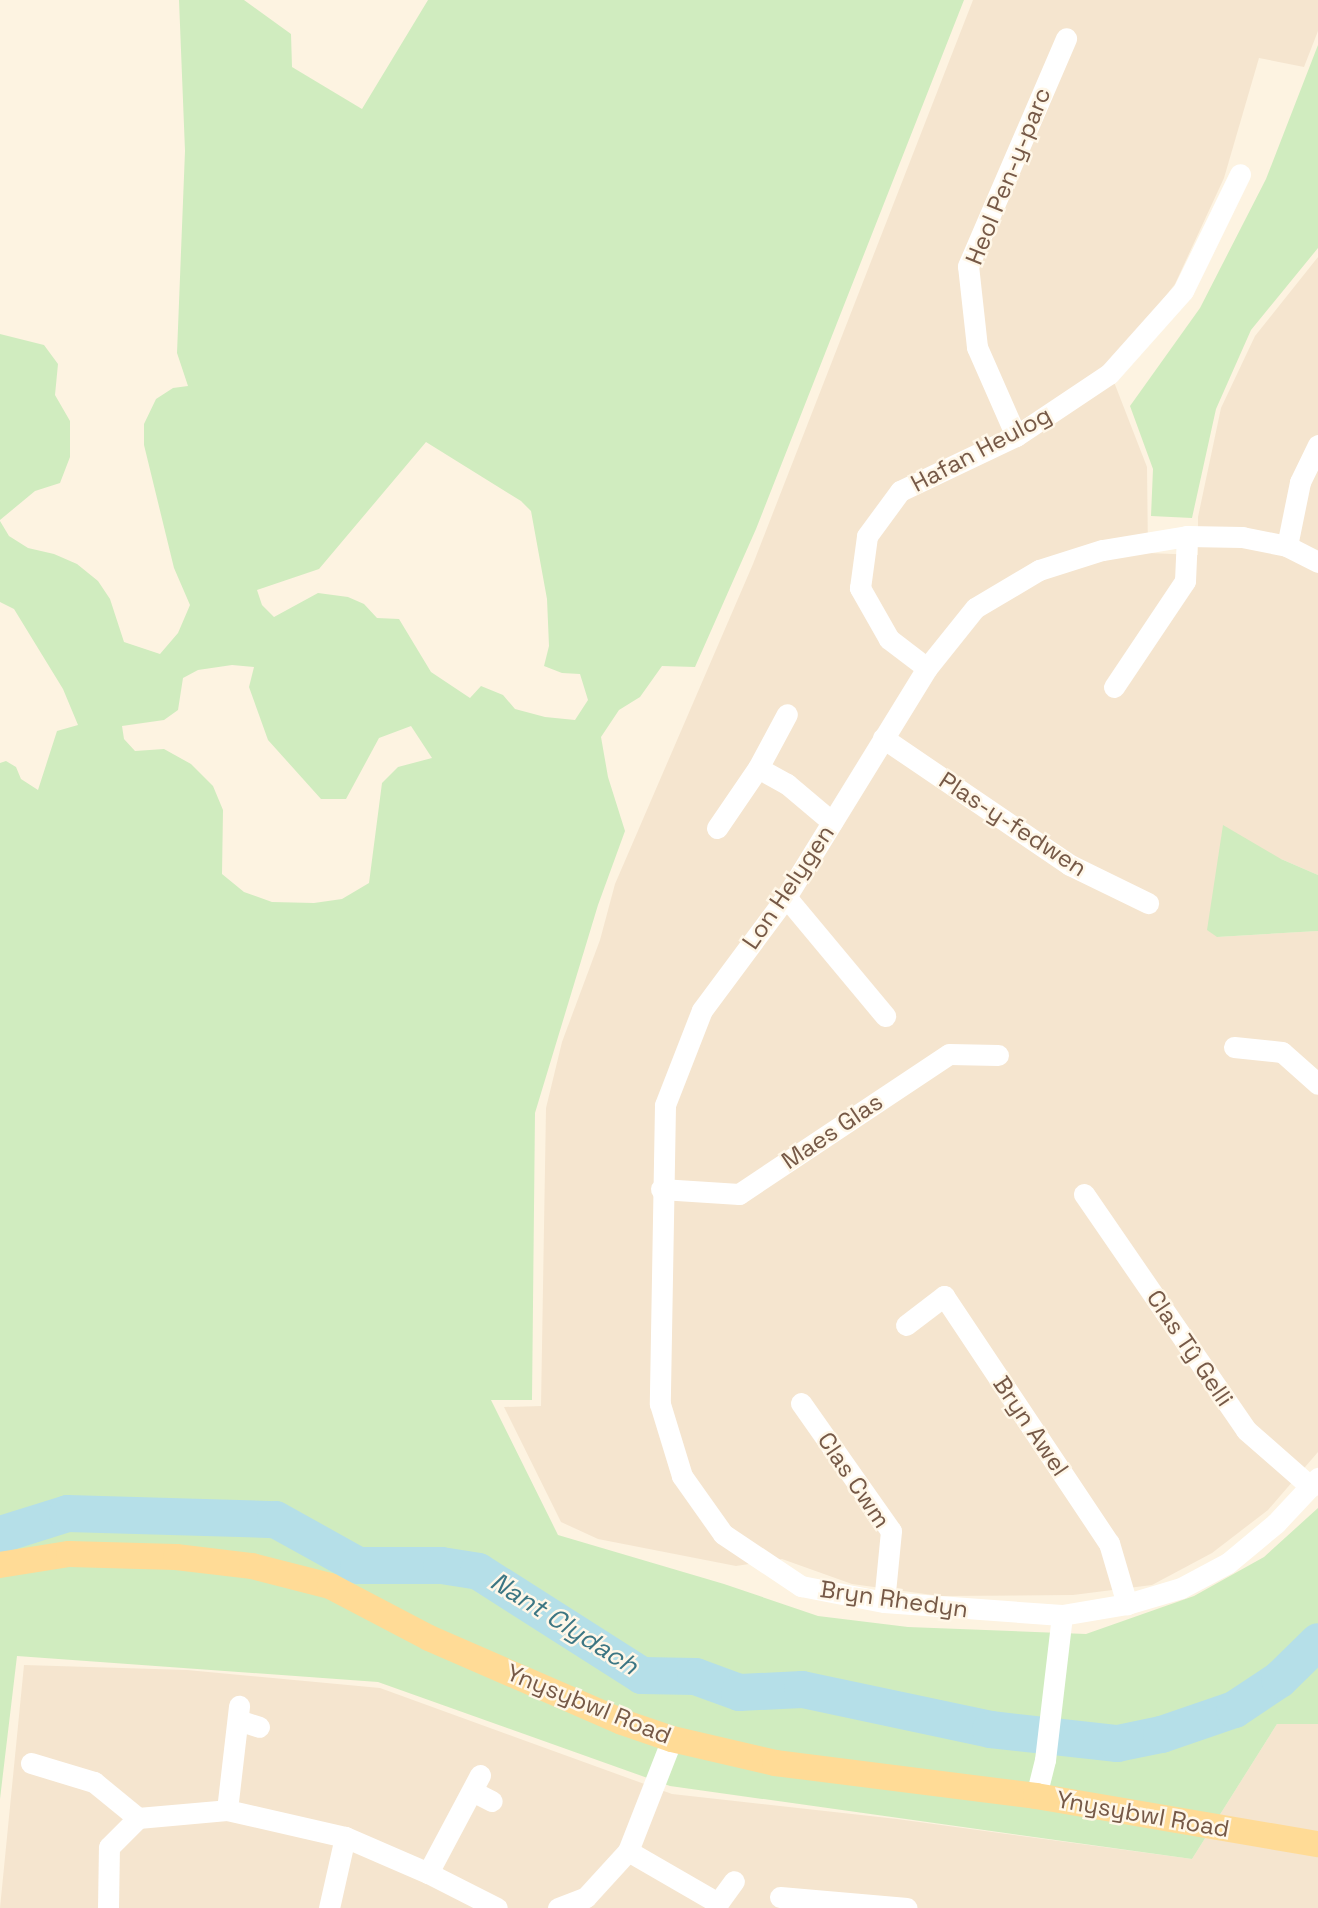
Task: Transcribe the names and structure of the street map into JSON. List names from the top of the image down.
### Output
{
  "streets": {
    "main road": ["Ynysybwl Road"],
    "street": [
      "Heol Pen-y-parc",
      "Hafan Heulog",
      "Plas-y-fedwen",
      "Lon Helygen",
      "Maes Glas",
      "Clas Tŷ Gelli",
      "Bryn Awel",
      "Clas Cwm",
      "Bryn Rhedyn"
    ]
  },
  "crossings": [
    ["Heol Pen-y-parc", "Hafan Heulog"],
    ["Hafan Heulog", "Lon Helygen"],
    ["Plas-y-fedwen", "Lon Helygen"],
    ["Lon Helygen", "Maes Glas"],
    ["Lon Helygen", "Bryn Rhedyn"],
    ["Maes Glas", "Bryn Rhedyn"],
    ["Clas Tŷ Gelli", "Bryn Rhedyn"],
    ["Bryn Awel", "Bryn Rhedyn"],
    ["Clas Cwm", "Bryn Rhedyn"]
  ],
  "water": ["Nant Clydach"]
}
